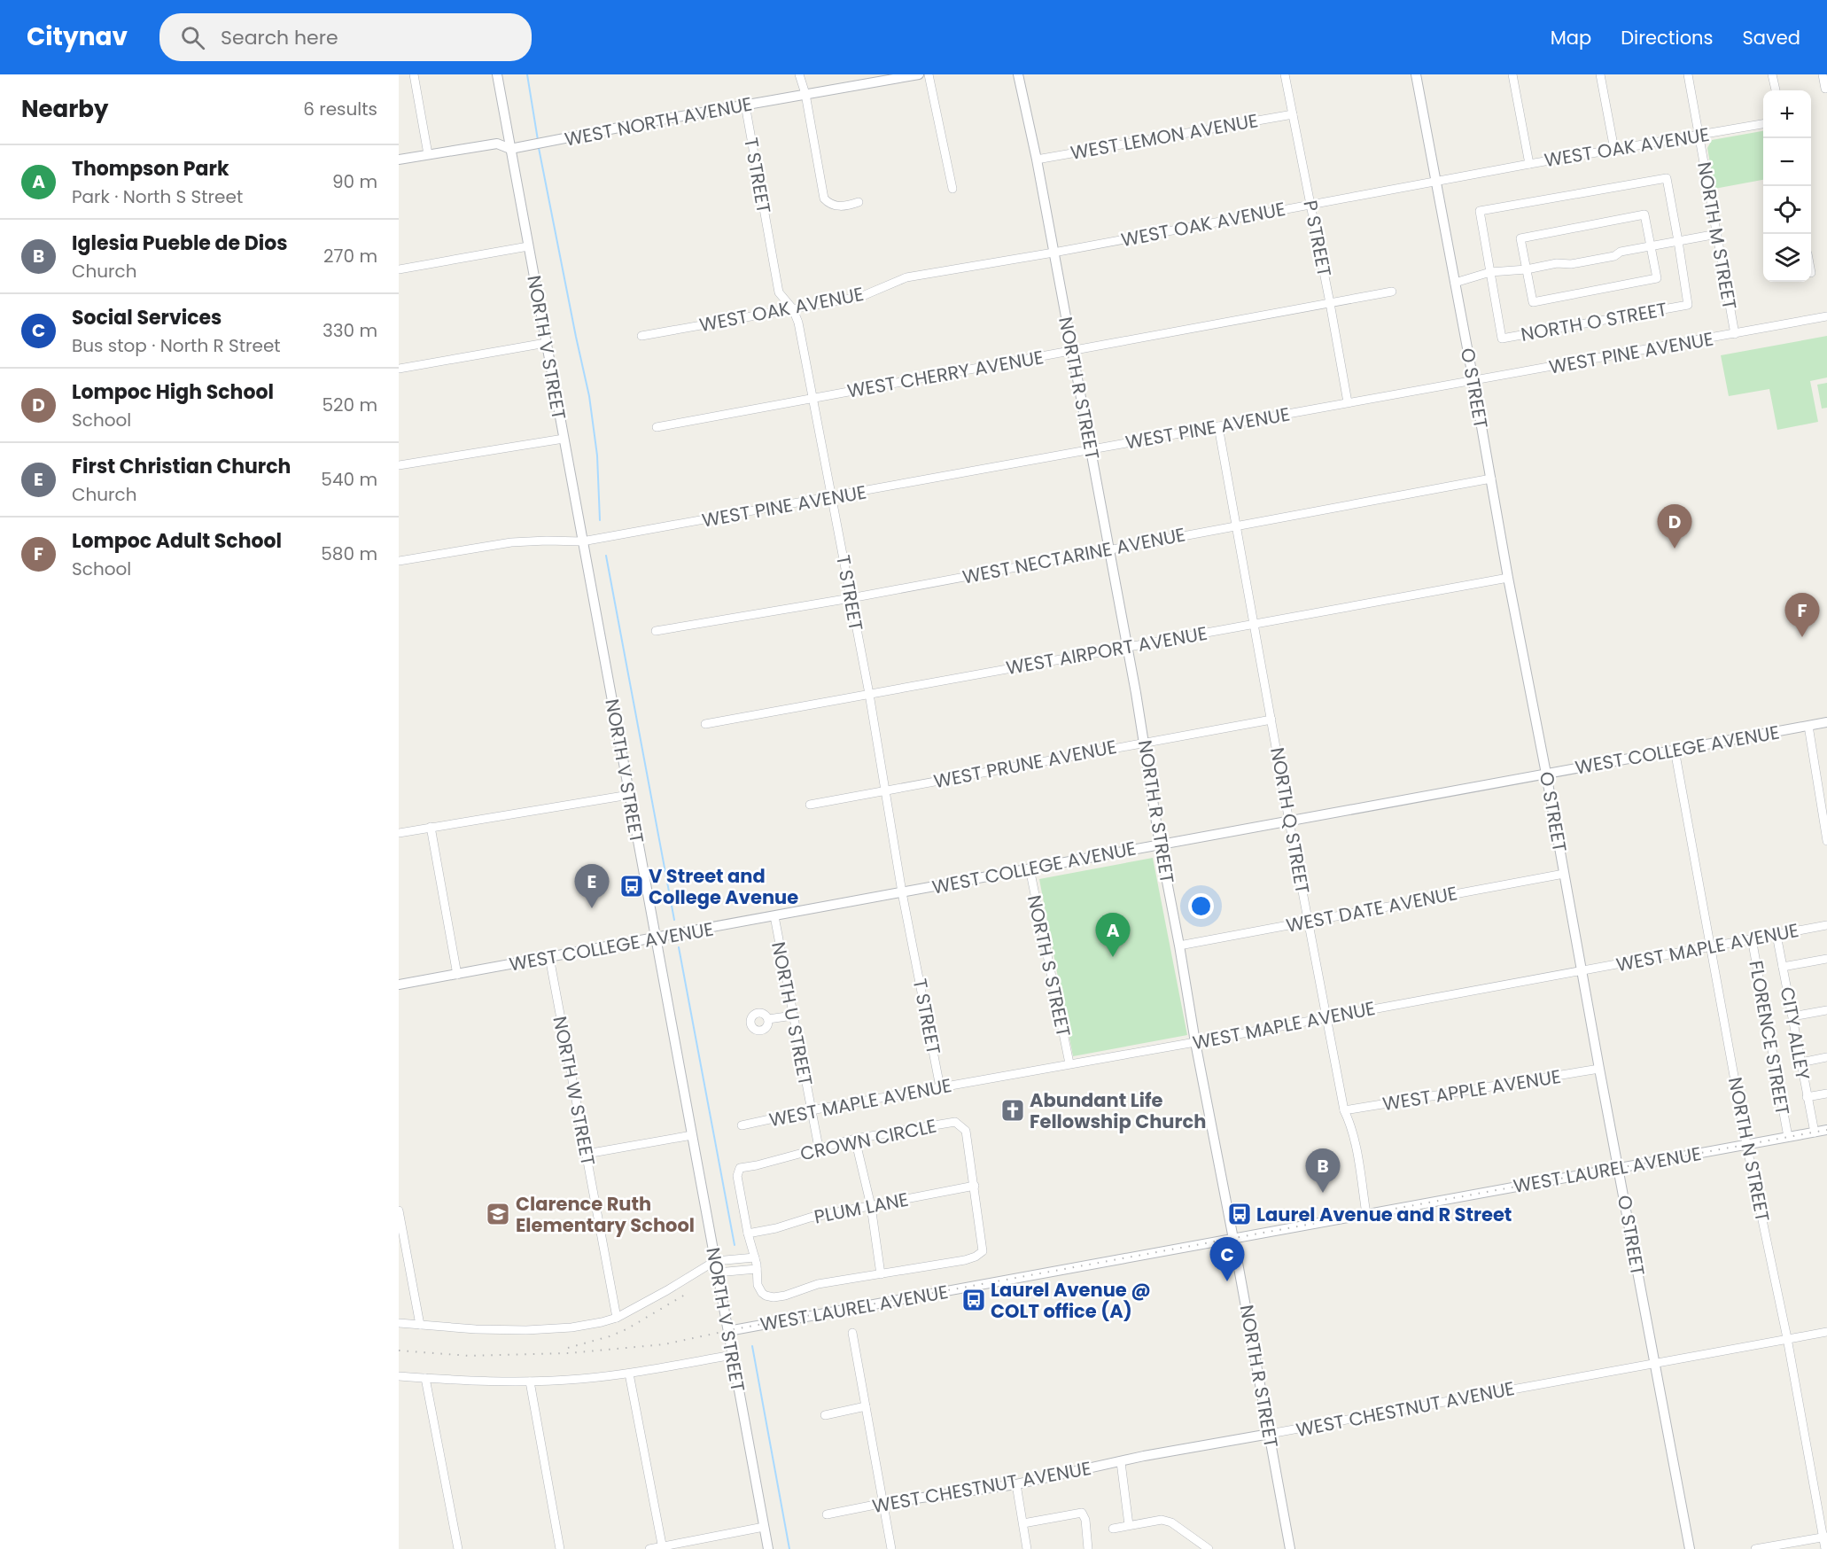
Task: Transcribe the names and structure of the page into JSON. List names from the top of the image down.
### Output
{
  "streets": {
    "street": [
      "WEST NORTH AVENUE",
      "WEST LEMON AVENUE",
      "WEST OAK AVENUE",
      "T STREET",
      "NORTH M STREET",
      "P STREET",
      "NORTH O STREET",
      "NORTH V STREET",
      "WEST PINE AVENUE",
      "WEST CHERRY AVENUE",
      "NORTH R STREET",
      "O STREET",
      "WEST NECTARINE AVENUE",
      "WEST AIRPORT AVENUE",
      "WEST COLLEGE AVENUE",
      "WEST PRUNE AVENUE",
      "NORTH Q STREET",
      "WEST DATE AVENUE",
      "WEST MAPLE AVENUE",
      "NORTH S STREET",
      "NORTH U STREET",
      "CITY ALLEY",
      "FLORENCE STREET",
      "WEST APPLE AVENUE",
      "NORTH W STREET",
      "CROWN CIRCLE",
      "NORTH N STREET",
      "WEST LAUREL AVENUE",
      "PLUM LANE",
      "WEST CHESTNUT AVENUE"
    ]
  },
  "crossings": [
    ["WEST NORTH AVENUE", "T STREET"],
    ["WEST NORTH AVENUE", "NORTH V STREET"],
    ["WEST LEMON AVENUE", "P STREET"],
    ["WEST LEMON AVENUE", "NORTH R STREET"],
    ["WEST OAK AVENUE", "T STREET"],
    ["WEST OAK AVENUE", "NORTH M STREET"],
    ["WEST OAK AVENUE", "P STREET"],
    ["WEST OAK AVENUE", "NORTH R STREET"],
    ["WEST OAK AVENUE", "O STREET"],
    ["T STREET", "WEST PINE AVENUE"],
    ["T STREET", "WEST CHERRY AVENUE"],
    ["T STREET", "WEST NECTARINE AVENUE"],
    ["T STREET", "WEST AIRPORT AVENUE"],
    ["T STREET", "WEST COLLEGE AVENUE"],
    ["T STREET", "WEST PRUNE AVENUE"],
    ["T STREET", "WEST MAPLE AVENUE"],
    ["NORTH M STREET", "WEST PINE AVENUE"],
    ["P STREET", "WEST PINE AVENUE"],
    ["P STREET", "WEST CHERRY AVENUE"],
    ["NORTH V STREET", "WEST PINE AVENUE"],
    ["NORTH V STREET", "WEST COLLEGE AVENUE"],
    ["NORTH V STREET", "WEST LAUREL AVENUE"],
    ["WEST PINE AVENUE", "NORTH R STREET"],
    ["WEST PINE AVENUE", "O STREET"],
    ["WEST PINE AVENUE", "NORTH Q STREET"],
    ["WEST CHERRY AVENUE", "NORTH R STREET"],
    ["NORTH R STREET", "WEST NECTARINE AVENUE"],
    ["NORTH R STREET", "WEST AIRPORT AVENUE"],
    ["NORTH R STREET", "WEST COLLEGE AVENUE"],
    ["NORTH R STREET", "WEST PRUNE AVENUE"],
    ["NORTH R STREET", "WEST DATE AVENUE"],
    ["NORTH R STREET", "WEST MAPLE AVENUE"],
    ["NORTH R STREET", "WEST LAUREL AVENUE"],
    ["NORTH R STREET", "WEST CHESTNUT AVENUE"],
    ["O STREET", "WEST NECTARINE AVENUE"],
    ["O STREET", "WEST AIRPORT AVENUE"],
    ["O STREET", "WEST COLLEGE AVENUE"],
    ["O STREET", "WEST DATE AVENUE"],
    ["O STREET", "WEST MAPLE AVENUE"],
    ["O STREET", "WEST APPLE AVENUE"],
    ["O STREET", "WEST LAUREL AVENUE"],
    ["O STREET", "WEST CHESTNUT AVENUE"],
    ["WEST NECTARINE AVENUE", "NORTH Q STREET"],
    ["WEST AIRPORT AVENUE", "NORTH Q STREET"],
    ["WEST COLLEGE AVENUE", "NORTH Q STREET"],
    ["WEST COLLEGE AVENUE", "NORTH S STREET"],
    ["WEST COLLEGE AVENUE", "NORTH U STREET"],
    ["WEST COLLEGE AVENUE", "NORTH W STREET"],
    ["WEST COLLEGE AVENUE", "NORTH N STREET"],
    ["WEST PRUNE AVENUE", "NORTH Q STREET"],
    ["NORTH Q STREET", "WEST DATE AVENUE"],
    ["NORTH Q STREET", "WEST MAPLE AVENUE"],
    ["NORTH Q STREET", "WEST APPLE AVENUE"],
    ["NORTH Q STREET", "WEST LAUREL AVENUE"],
    ["WEST MAPLE AVENUE", "NORTH S STREET"],
    ["WEST MAPLE AVENUE", "NORTH U STREET"],
    ["WEST MAPLE AVENUE", "CITY ALLEY"],
    ["WEST MAPLE AVENUE", "FLORENCE STREET"],
    ["WEST MAPLE AVENUE", "NORTH N STREET"],
    ["NORTH U STREET", "CROWN CIRCLE"],
    ["CITY ALLEY", "WEST LAUREL AVENUE"],
    ["FLORENCE STREET", "WEST LAUREL AVENUE"],
    ["CROWN CIRCLE", "PLUM LANE"],
    ["NORTH N STREET", "WEST LAUREL AVENUE"],
    ["NORTH N STREET", "WEST CHESTNUT AVENUE"]
  ],
  "places": {
    "bus stop": ["V Street and College Avenue", "Laurel Avenue and R Street", "Laurel Avenue @ COLT office (A)"],
    "church": ["Abundant Life Fellowship Church"],
    "school or university": ["Clarence Ruth Elementary School"]
  },
  "page": {
    "header": "Citynav",
    "search": "Search here",
    "nav": ["Map", "Directions", "Saved"],
    "heading": ["Nearby", "6 results"],
    "map_buttons": ["+", "−"],
    "list": [
      {
        "mark": "A",
        "name": "Thompson Park",
        "note": "Park · North S Street",
        "value": "90 m"
      },
      {
        "mark": "B",
        "name": "Iglesia Pueble de Dios",
        "note": "Church",
        "value": "270 m"
      },
      {
        "mark": "C",
        "name": "Social Services",
        "note": "Bus stop · North R Street",
        "value": "330 m"
      },
      {
        "mark": "D",
        "name": "Lompoc High School",
        "note": "School",
        "value": "520 m"
      },
      {
        "mark": "E",
        "name": "First Christian Church",
        "note": "Church",
        "value": "540 m"
      },
      {
        "mark": "F",
        "name": "Lompoc Adult School",
        "note": "School",
        "value": "580 m"
      }
    ],
    "pins": [
      "D",
      "F",
      "E",
      "A",
      "B",
      "C"
    ]
  }
}
